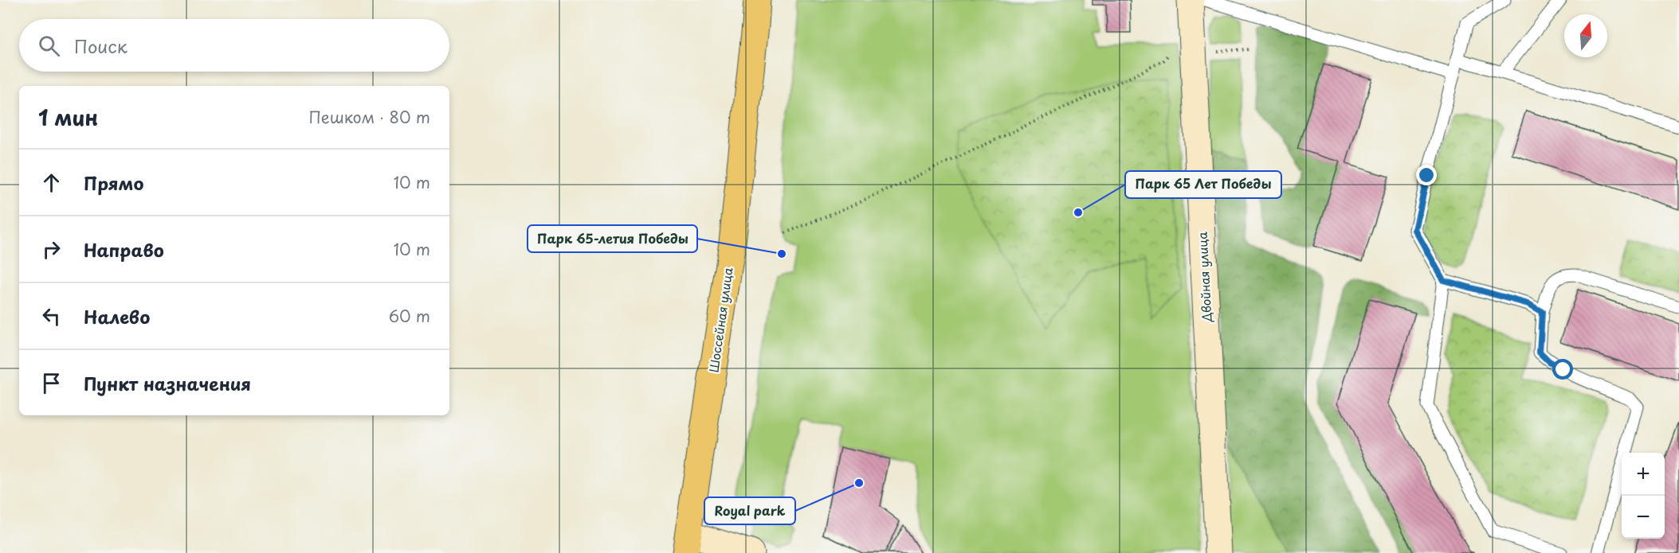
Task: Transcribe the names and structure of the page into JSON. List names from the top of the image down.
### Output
{
  "streets": {
    "highway": ["Шоссейная улица"],
    "street": ["Двойная улица"]
  },
  "places": ["Парк 65 Лет Победы", "Парк 65-летия Победы", "Royal park"],
  "north": "top",
  "page": {
    "search": "Поиск",
    "heading": ["1 мин", "Пешком · 80 m"],
    "list": [
      ["Прямо", "10 m"],
      ["Направо", "10 m"],
      ["Налево", "60 m"],
      "Пункт назначения"
    ],
    "map_buttons": ["+", "−"]
  }
}
